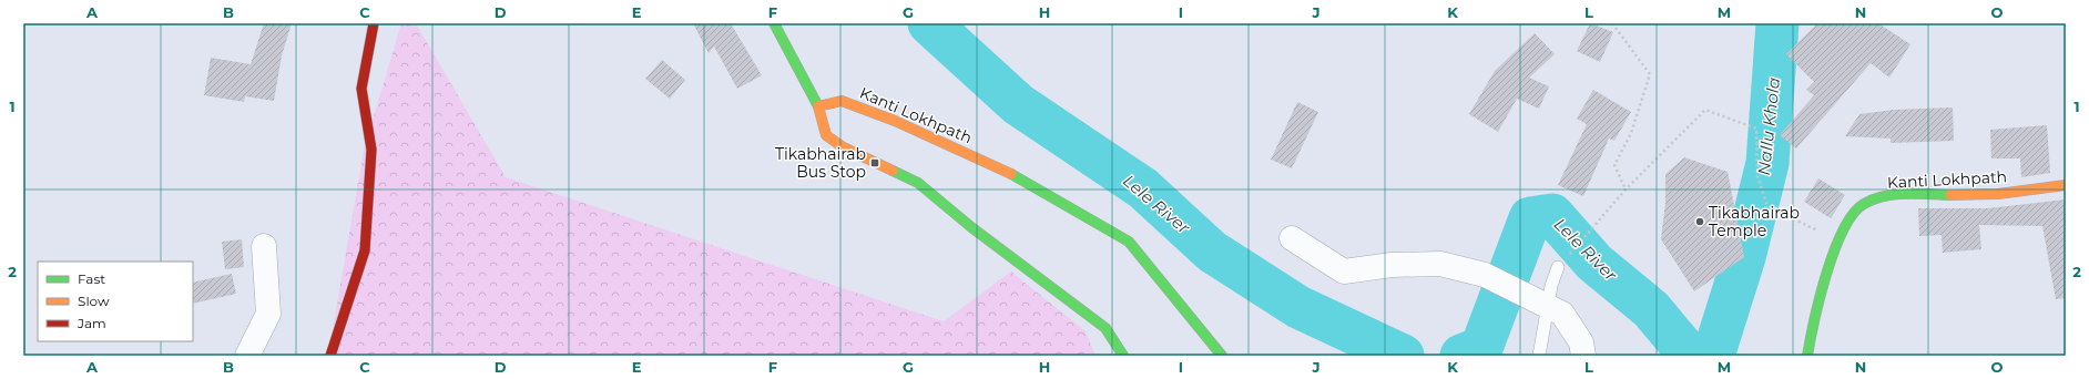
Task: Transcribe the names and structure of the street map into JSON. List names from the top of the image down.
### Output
{
  "streets": {
    "main road": ["Kanti Lokhpath"]
  },
  "water": ["Nallu Khola", "Lele River"],
  "places": {
    "transit": ["Tikabhairab Bus Stop"],
    "other": ["Tikabhairab Temple"]
  },
  "legend": ["Fast", "Slow", "Jam"],
  "grid": {
    "columns": [
      "A",
      "B",
      "C",
      "D",
      "E",
      "F",
      "G",
      "H",
      "I",
      "J",
      "K",
      "L",
      "M",
      "N",
      "O"
    ],
    "rows": ["1", "2"]
  }
}
